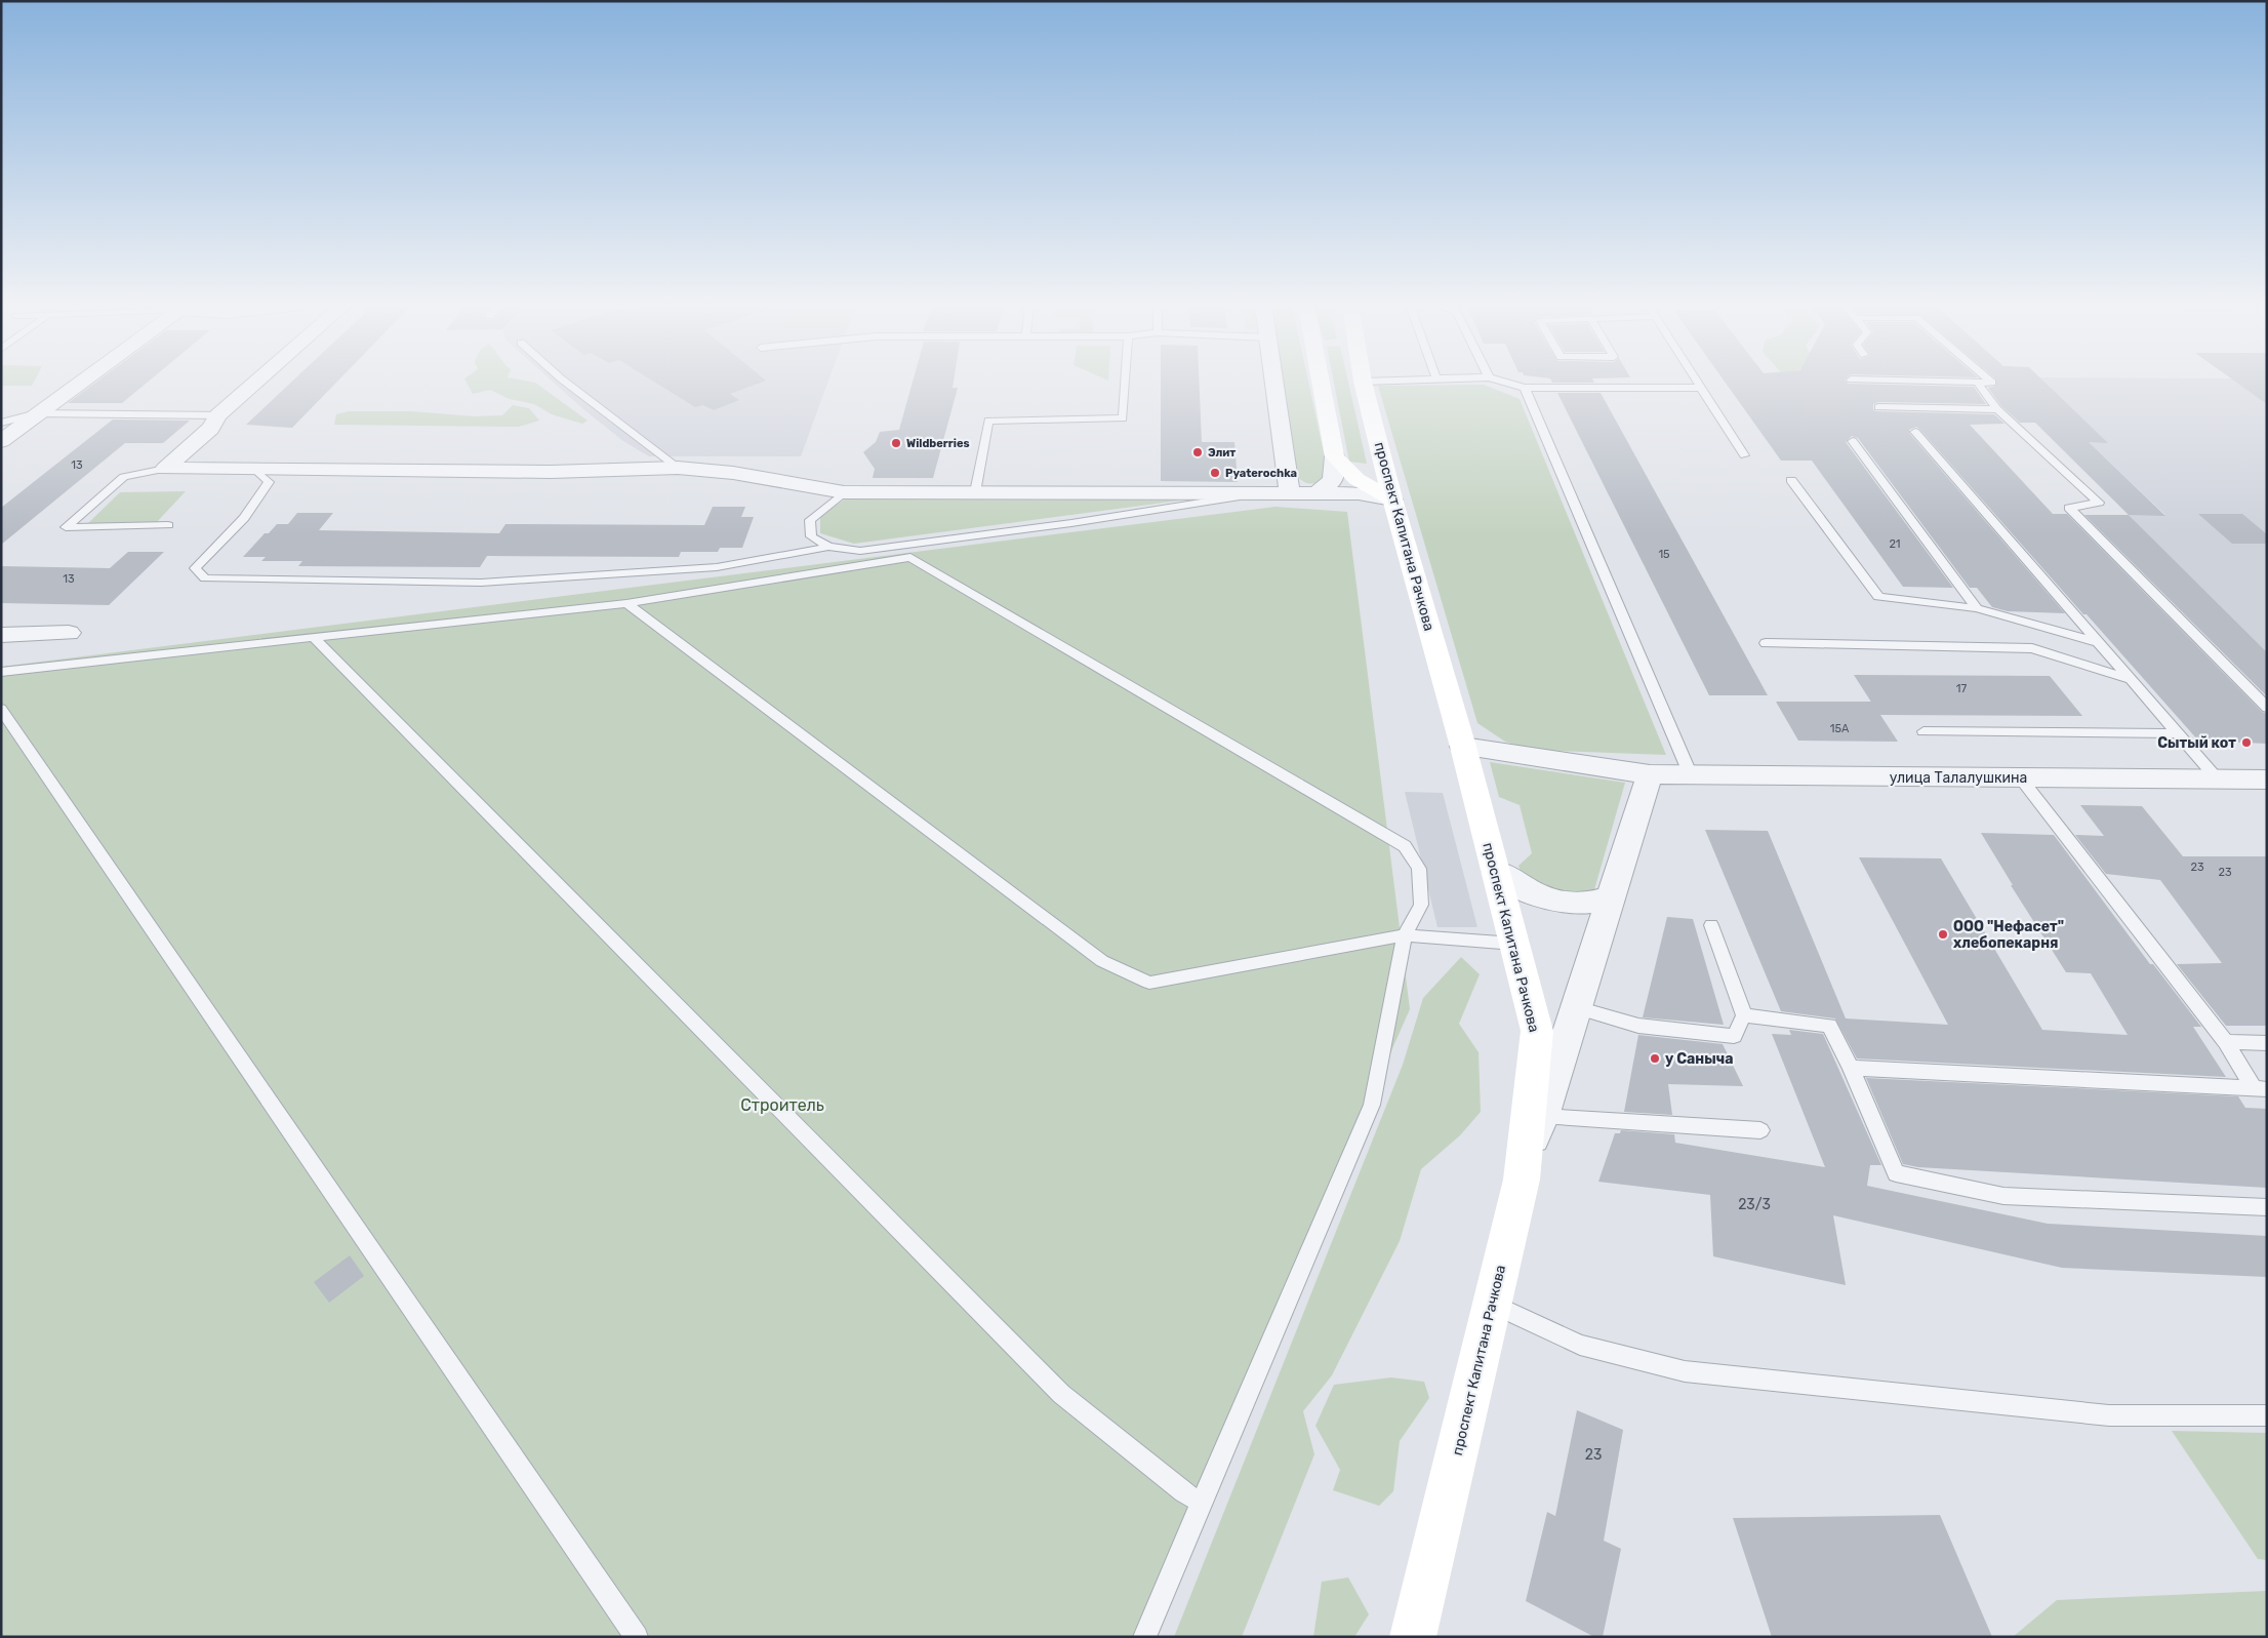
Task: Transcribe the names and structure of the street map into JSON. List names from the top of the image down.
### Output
{
  "streets": {
    "street": ["проспект Капитана Рачкова", "улица Талалушкина"]
  },
  "crossings": [
    ["проспект Капитана Рачкова", "улица Талалушкина"]
  ],
  "parks": ["Строитель"],
  "places": [
    "Wildberries",
    "Элит",
    "Pyaterochka",
    "Сытый кот",
    "ООО \"Нефасет\" хлебопекарня",
    "у Саныча"
  ],
  "house_numbers": [
    "13",
    "21",
    "15",
    "13",
    "17",
    "15А",
    "23",
    "23",
    "23/3",
    "23"
  ]
}
